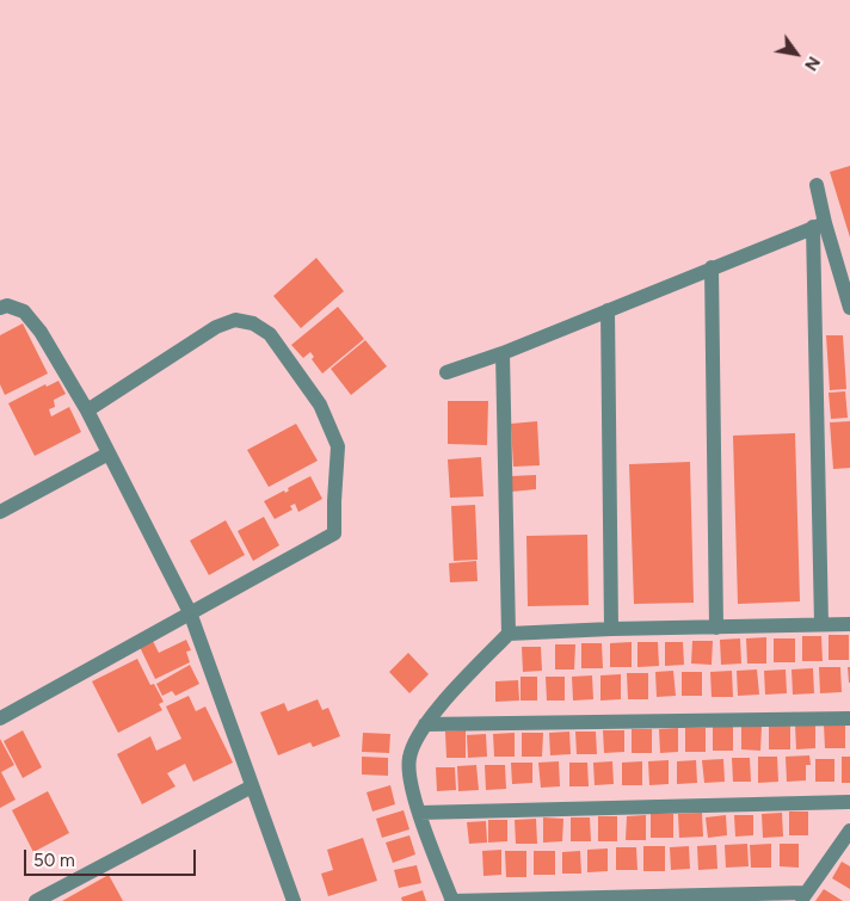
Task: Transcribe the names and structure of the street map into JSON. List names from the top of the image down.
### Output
{
  "scale_bar": "50 m",
  "north": "bottom right"
}
